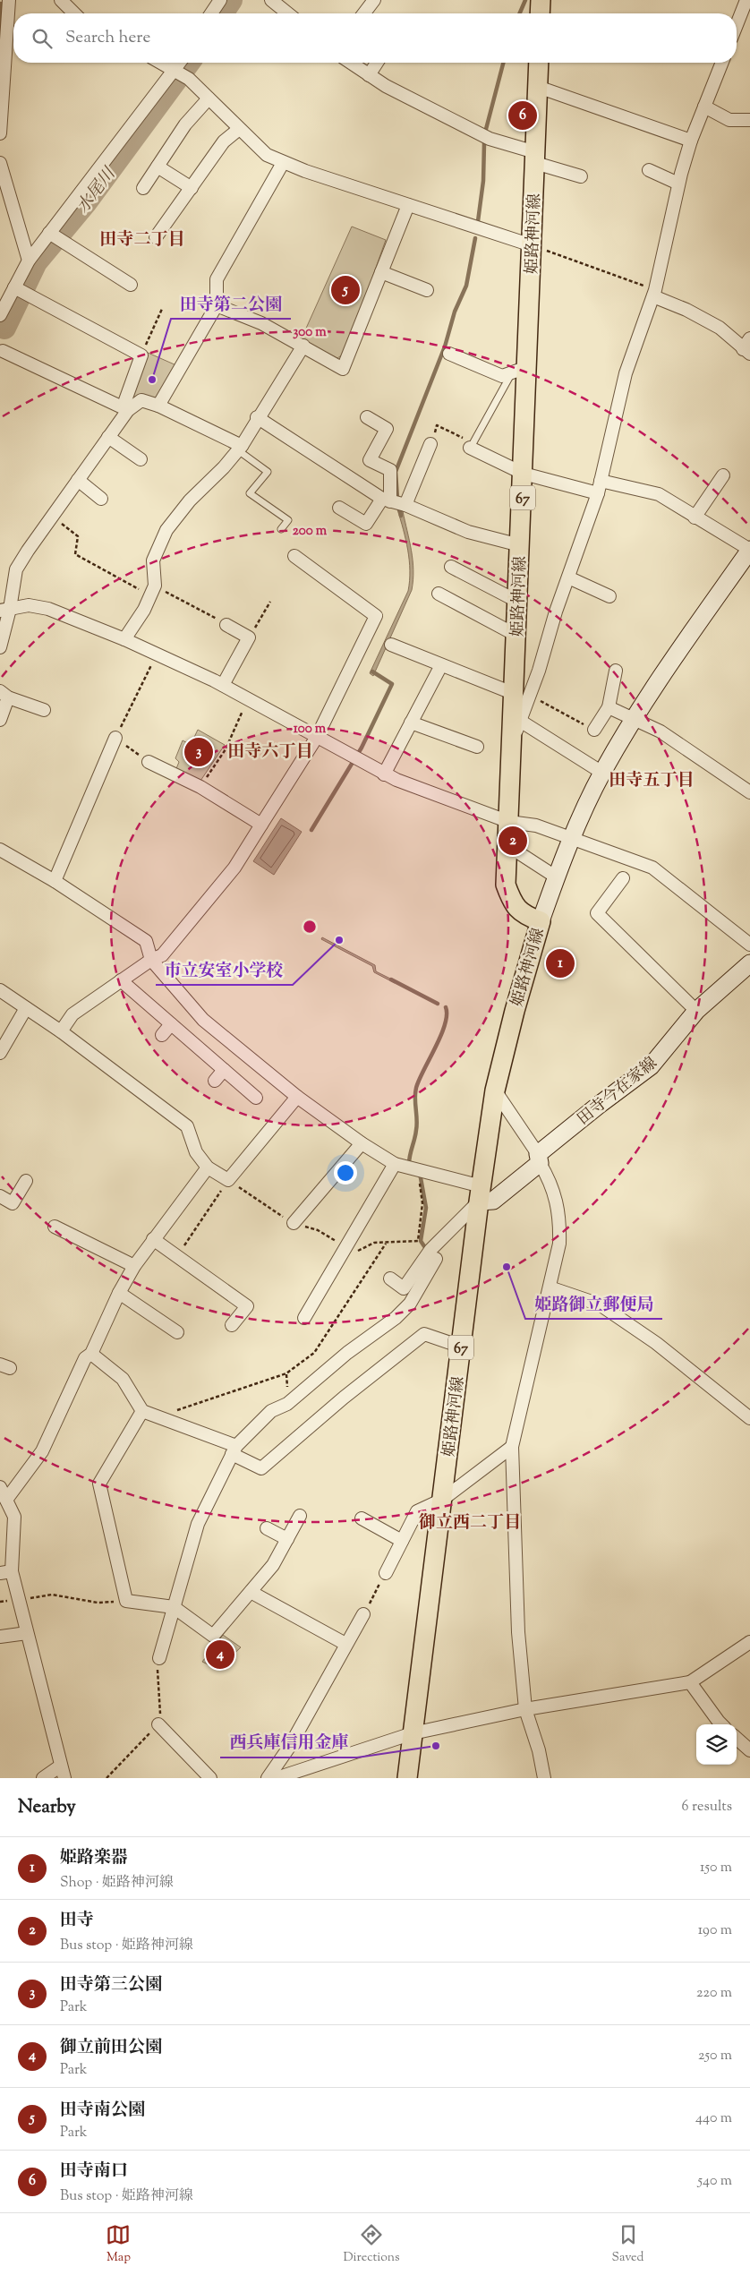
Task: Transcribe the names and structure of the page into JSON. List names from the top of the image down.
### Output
{
  "streets": {
    "main road": ["姫路神河線", "67"],
    "street": ["田寺今在家線"]
  },
  "crossings": [
    ["姫路神河線", "田寺今在家線"]
  ],
  "districts": [
    "田寺二丁目",
    "田寺六丁目",
    "田寺五丁目",
    "御立西二丁目"
  ],
  "water": ["水尾川"],
  "places": [
    "田寺第二公園",
    "市立安室小学校",
    "姫路御立郵便局",
    "西兵庫信用金庫"
  ],
  "page": {
    "search": "Search here",
    "pins": [
      "6",
      "5",
      "3",
      "2",
      "1",
      "4"
    ],
    "heading": ["Nearby", "6 results"],
    "list": [
      {
        "mark": "1",
        "name": "姫路楽器",
        "note": "Shop · 姫路神河線",
        "value": "150 m"
      },
      {
        "mark": "2",
        "name": "田寺",
        "note": "Bus stop · 姫路神河線",
        "value": "190 m"
      },
      {
        "mark": "3",
        "name": "田寺第三公園",
        "note": "Park",
        "value": "220 m"
      },
      {
        "mark": "4",
        "name": "御立前田公園",
        "note": "Park",
        "value": "250 m"
      },
      {
        "mark": "5",
        "name": "田寺南公園",
        "note": "Park",
        "value": "440 m"
      },
      {
        "mark": "6",
        "name": "田寺南口",
        "note": "Bus stop · 姫路神河線",
        "value": "540 m"
      }
    ],
    "nav": ["Map", "Directions", "Saved"]
  },
  "rings": ["300 m", "200 m", "100 m"]
}
